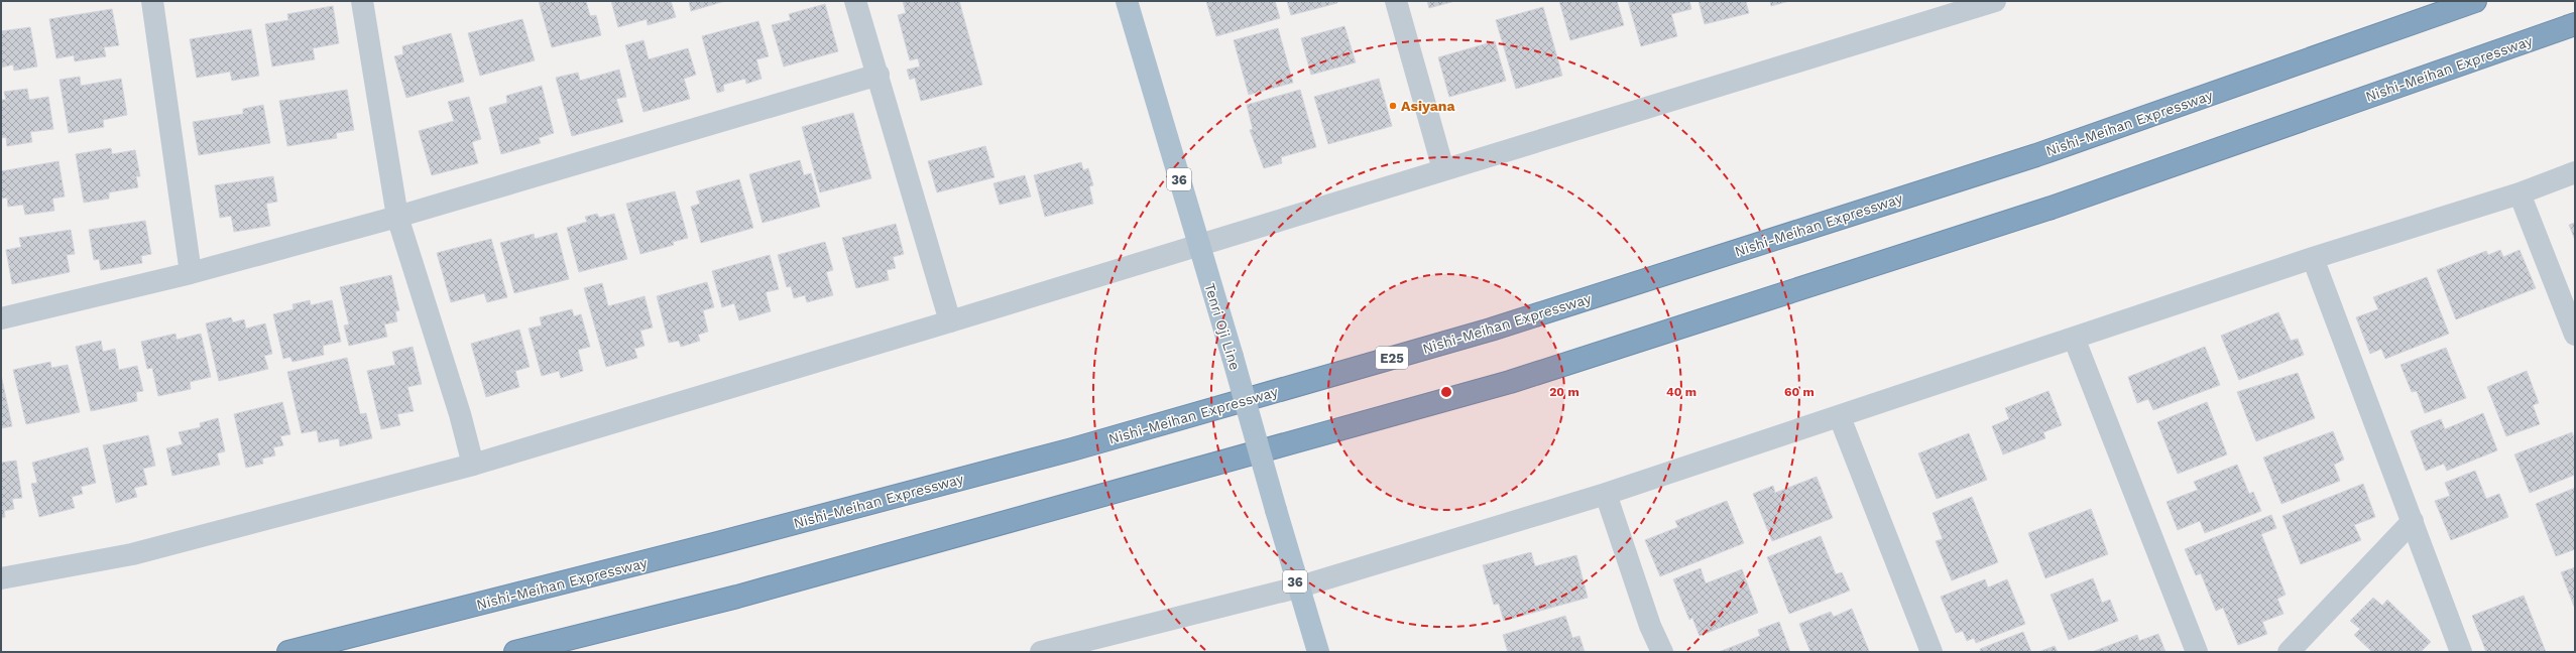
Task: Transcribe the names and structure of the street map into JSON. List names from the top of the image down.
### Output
{
  "streets": {
    "highway": ["Nishi-Meihan Expressway", "E25"],
    "main road": ["36", "Tenri Oji Line"]
  },
  "places": ["Asiyana"],
  "rings": ["20 m", "40 m", "60 m"]
}
